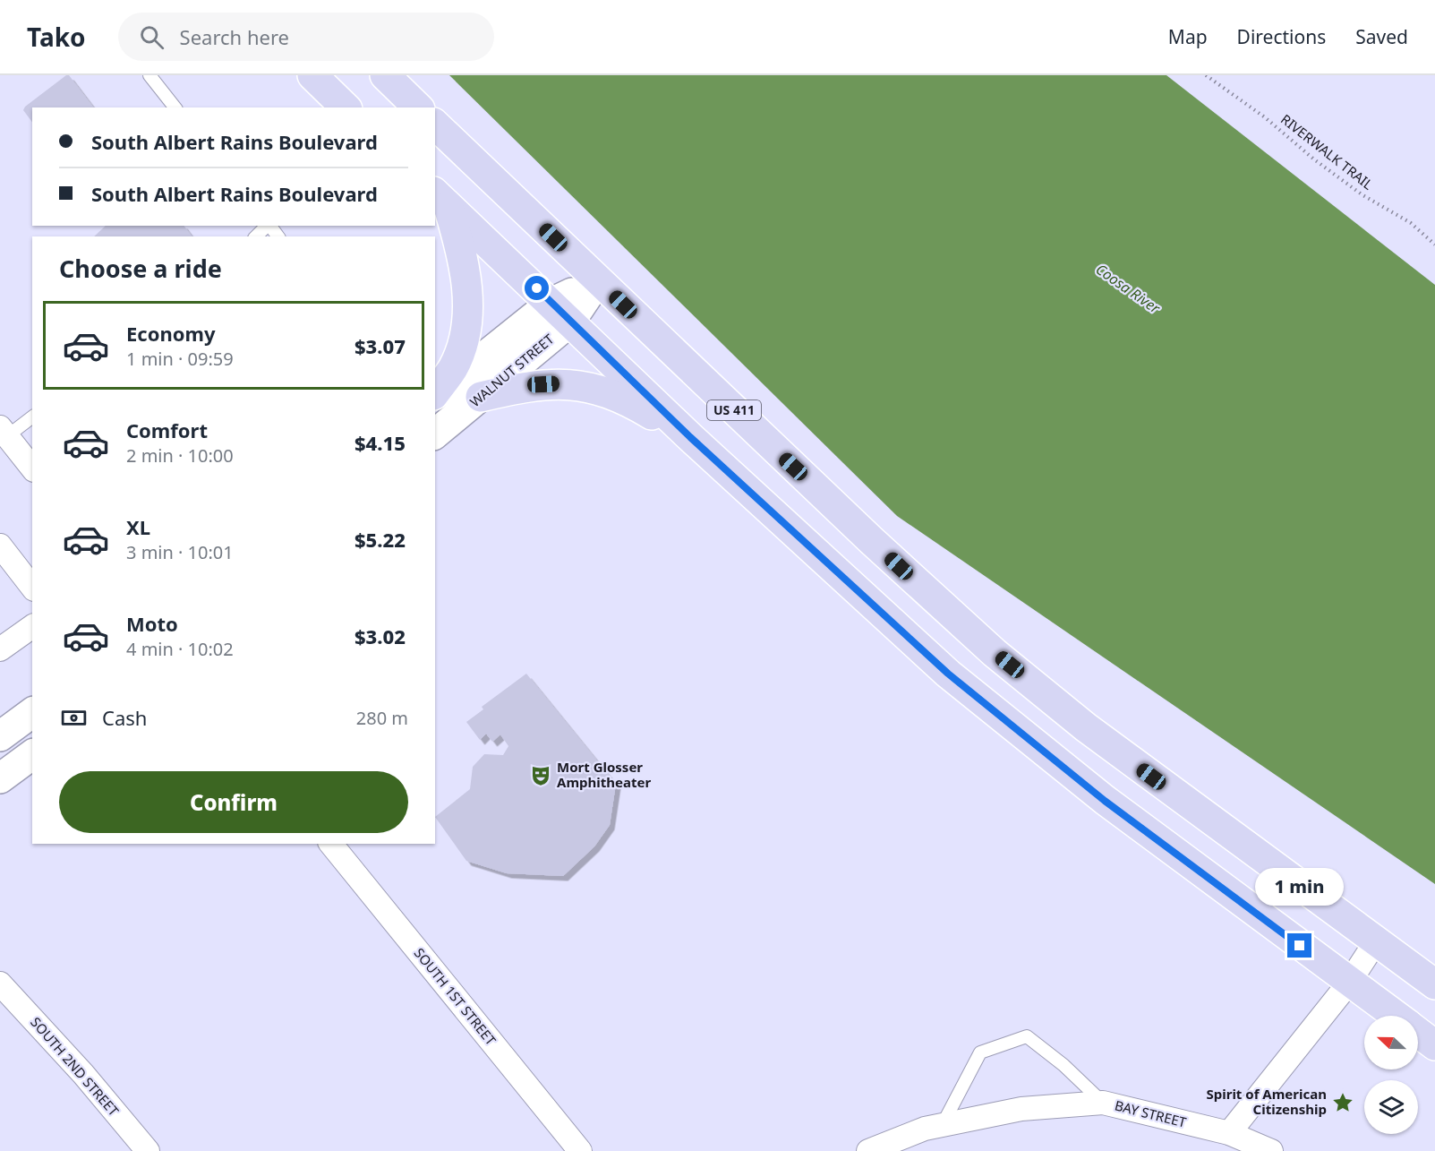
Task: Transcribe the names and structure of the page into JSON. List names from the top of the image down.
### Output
{
  "streets": {
    "main road": ["US 411"],
    "street": [
      "WALNUT STREET",
      "SOUTH 1ST STREET",
      "SOUTH 2ND STREET",
      "BAY STREET"
    ],
    "path": ["RIVERWALK TRAIL"]
  },
  "crossings": [
    ["WALNUT STREET", "US 411"]
  ],
  "water": ["Coosa River"],
  "places": {
    "theatre": ["Mort Glosser Amphitheater"],
    "place": ["Spirit of American Citizenship"]
  },
  "north": "left",
  "page": {
    "header": "Tako",
    "search": "Search here",
    "nav": ["Map", "Directions", "Saved"],
    "banner": ["South Albert Rains Boulevard", "South Albert Rains Boulevard"],
    "heading": "Choose a ride",
    "list": [
      {
        "name": "Economy",
        "note": "1 min · 09:59",
        "value": "$3.07"
      },
      {
        "name": "Comfort",
        "note": "2 min · 10:00",
        "value": "$4.15"
      },
      {
        "name": "XL",
        "note": "3 min · 10:01",
        "value": "$5.22"
      },
      {
        "name": "Moto",
        "note": "4 min · 10:02",
        "value": "$3.02"
      }
    ],
    "pay": ["Cash", "280 m"],
    "buttons": "Confirm",
    "bubble": "1 min"
  }
}
